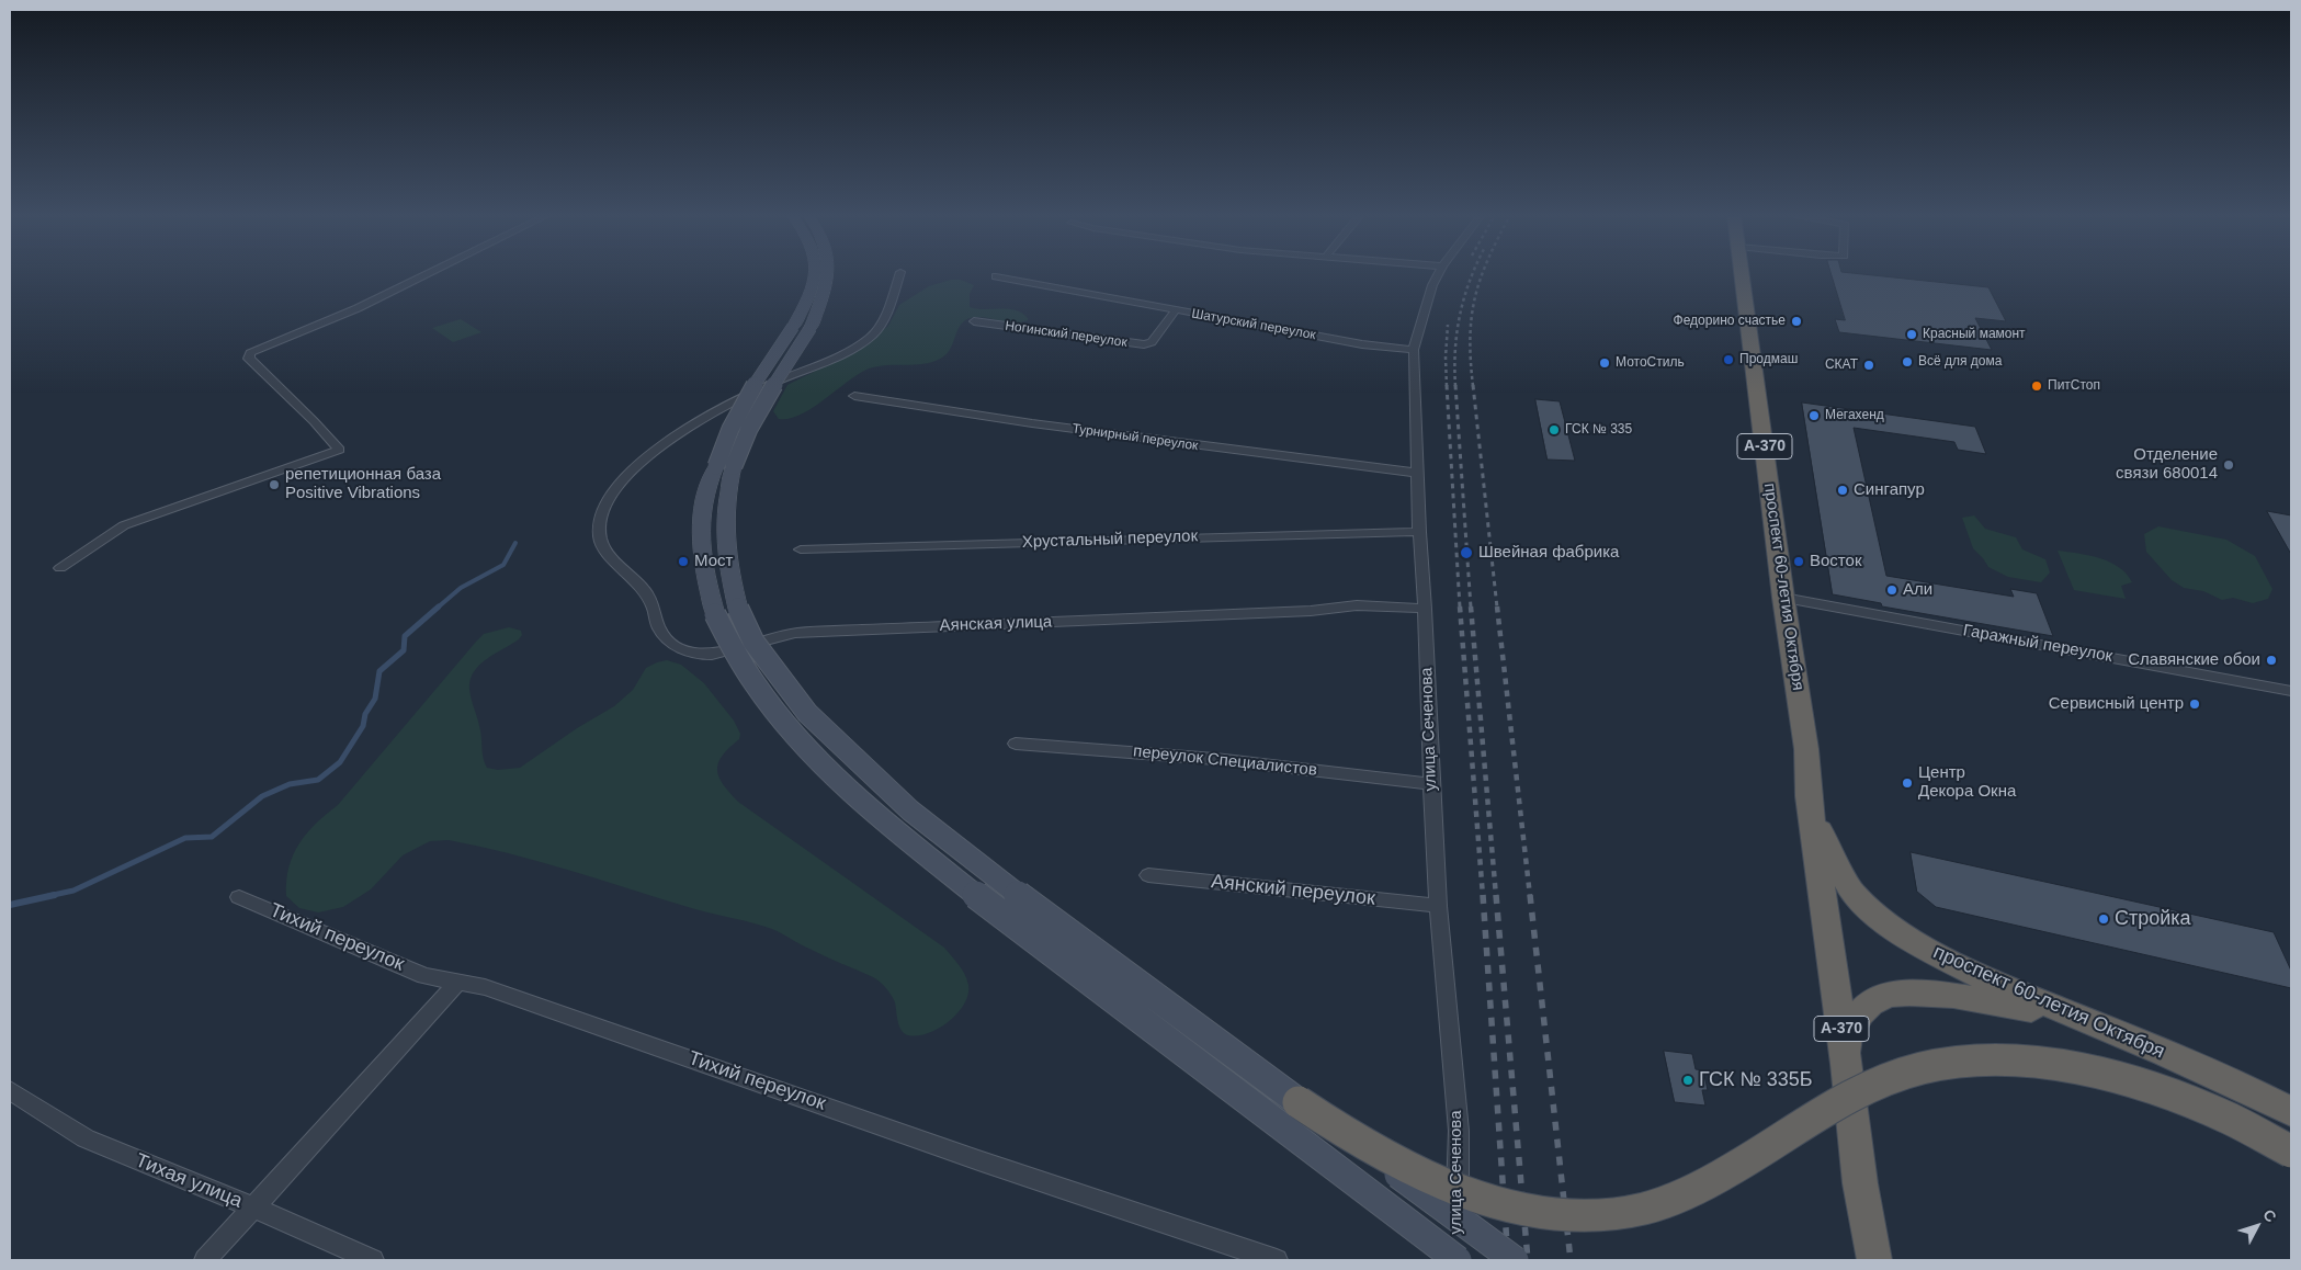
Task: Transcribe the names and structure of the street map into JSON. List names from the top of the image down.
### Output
{
  "streets": {
    "highway": ["А-370", "проспект 60-летия Октября"],
    "street": [
      "Шатурский переулок",
      "Ногинский переулок",
      "Турнирный переулок",
      "Хрустальный переулок",
      "Аянская улица",
      "Гаражный переулок",
      "улица Сеченова",
      "переулок Специалистов",
      "Аянский переулок",
      "Тихий переулок",
      "Тихая улица"
    ]
  },
  "crossings": [
    ["Шатурский переулок", "Ногинский переулок"],
    ["Шатурский переулок", "улица Сеченова"],
    ["Турнирный переулок", "улица Сеченова"],
    ["А-370", "проспект 60-летия Октября"],
    ["Хрустальный переулок", "улица Сеченова"],
    ["проспект 60-летия Октября", "Гаражный переулок"],
    ["Аянская улица", "улица Сеченова"],
    ["улица Сеченова", "переулок Специалистов"],
    ["улица Сеченова", "Аянский переулок"]
  ],
  "places": [
    "Федорино счастье",
    "Красный мамонт",
    "Продмаш",
    "Всё для дома",
    "МотоСтиль",
    "СКАТ",
    "ПитСтоп",
    "Мегахенд",
    "ГСК № 335",
    "Отделение связи 680014",
    "репетиционная база Positive Vibrations",
    "Сингапур",
    "Швейная фабрика",
    "Мост",
    "Восток",
    "Али",
    "Славянские обои",
    "Сервисный центр",
    "Центр Декора Окна",
    "Стройка",
    "ГСК № 335Б"
  ],
  "north": "top right"
}
